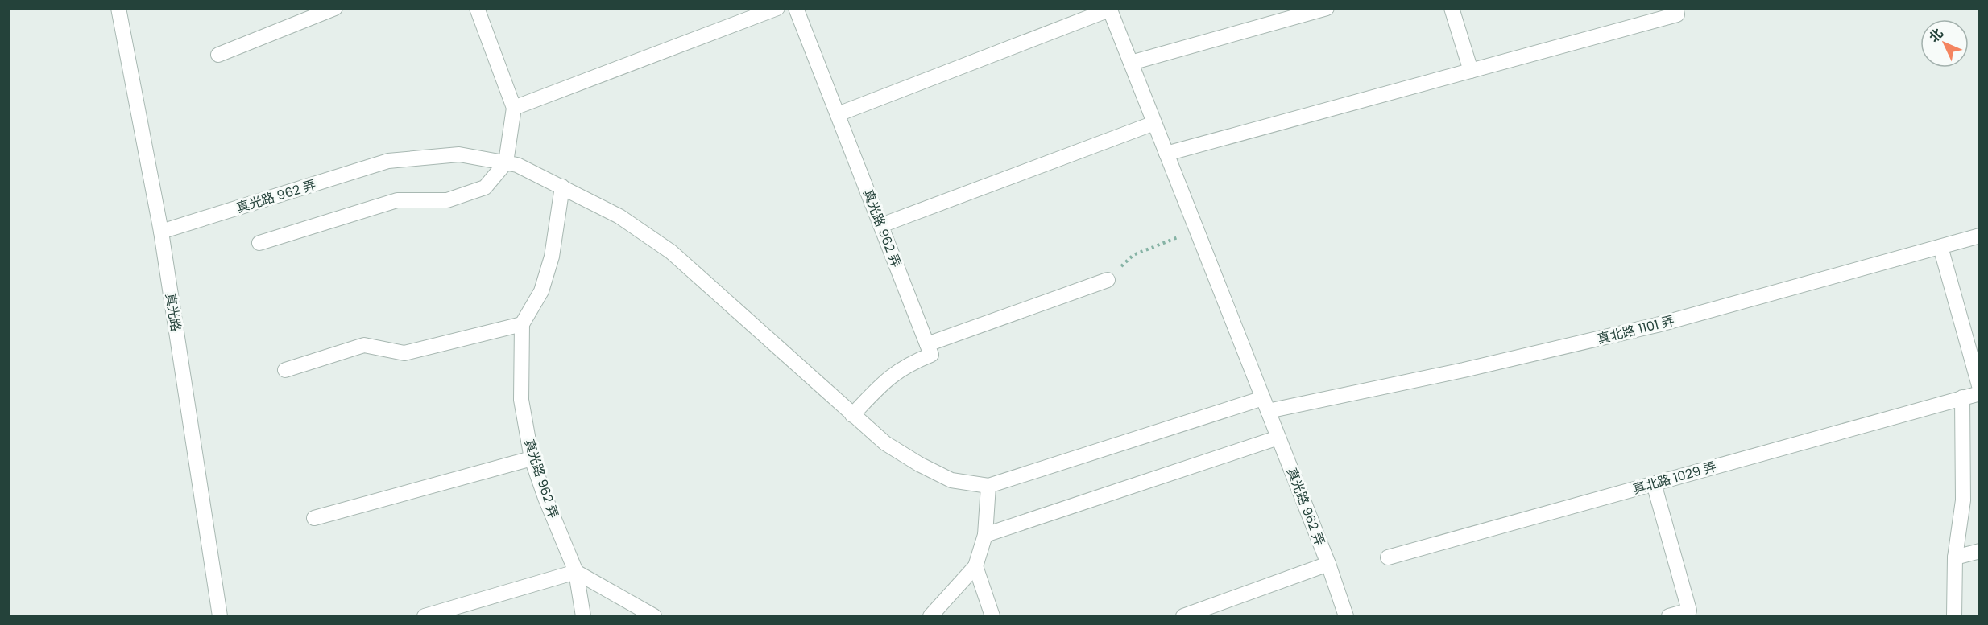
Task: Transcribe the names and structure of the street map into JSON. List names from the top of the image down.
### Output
{
  "streets": {
    "street": [
      "真光路 962 弄",
      "真光路",
      "真北路 1101 弄",
      "真北路 1029 弄"
    ]
  },
  "crossings": [
    ["真光路 962 弄", "真光路"],
    ["真光路 962 弄", "真北路 1101 弄"]
  ],
  "north": "top left"
}
